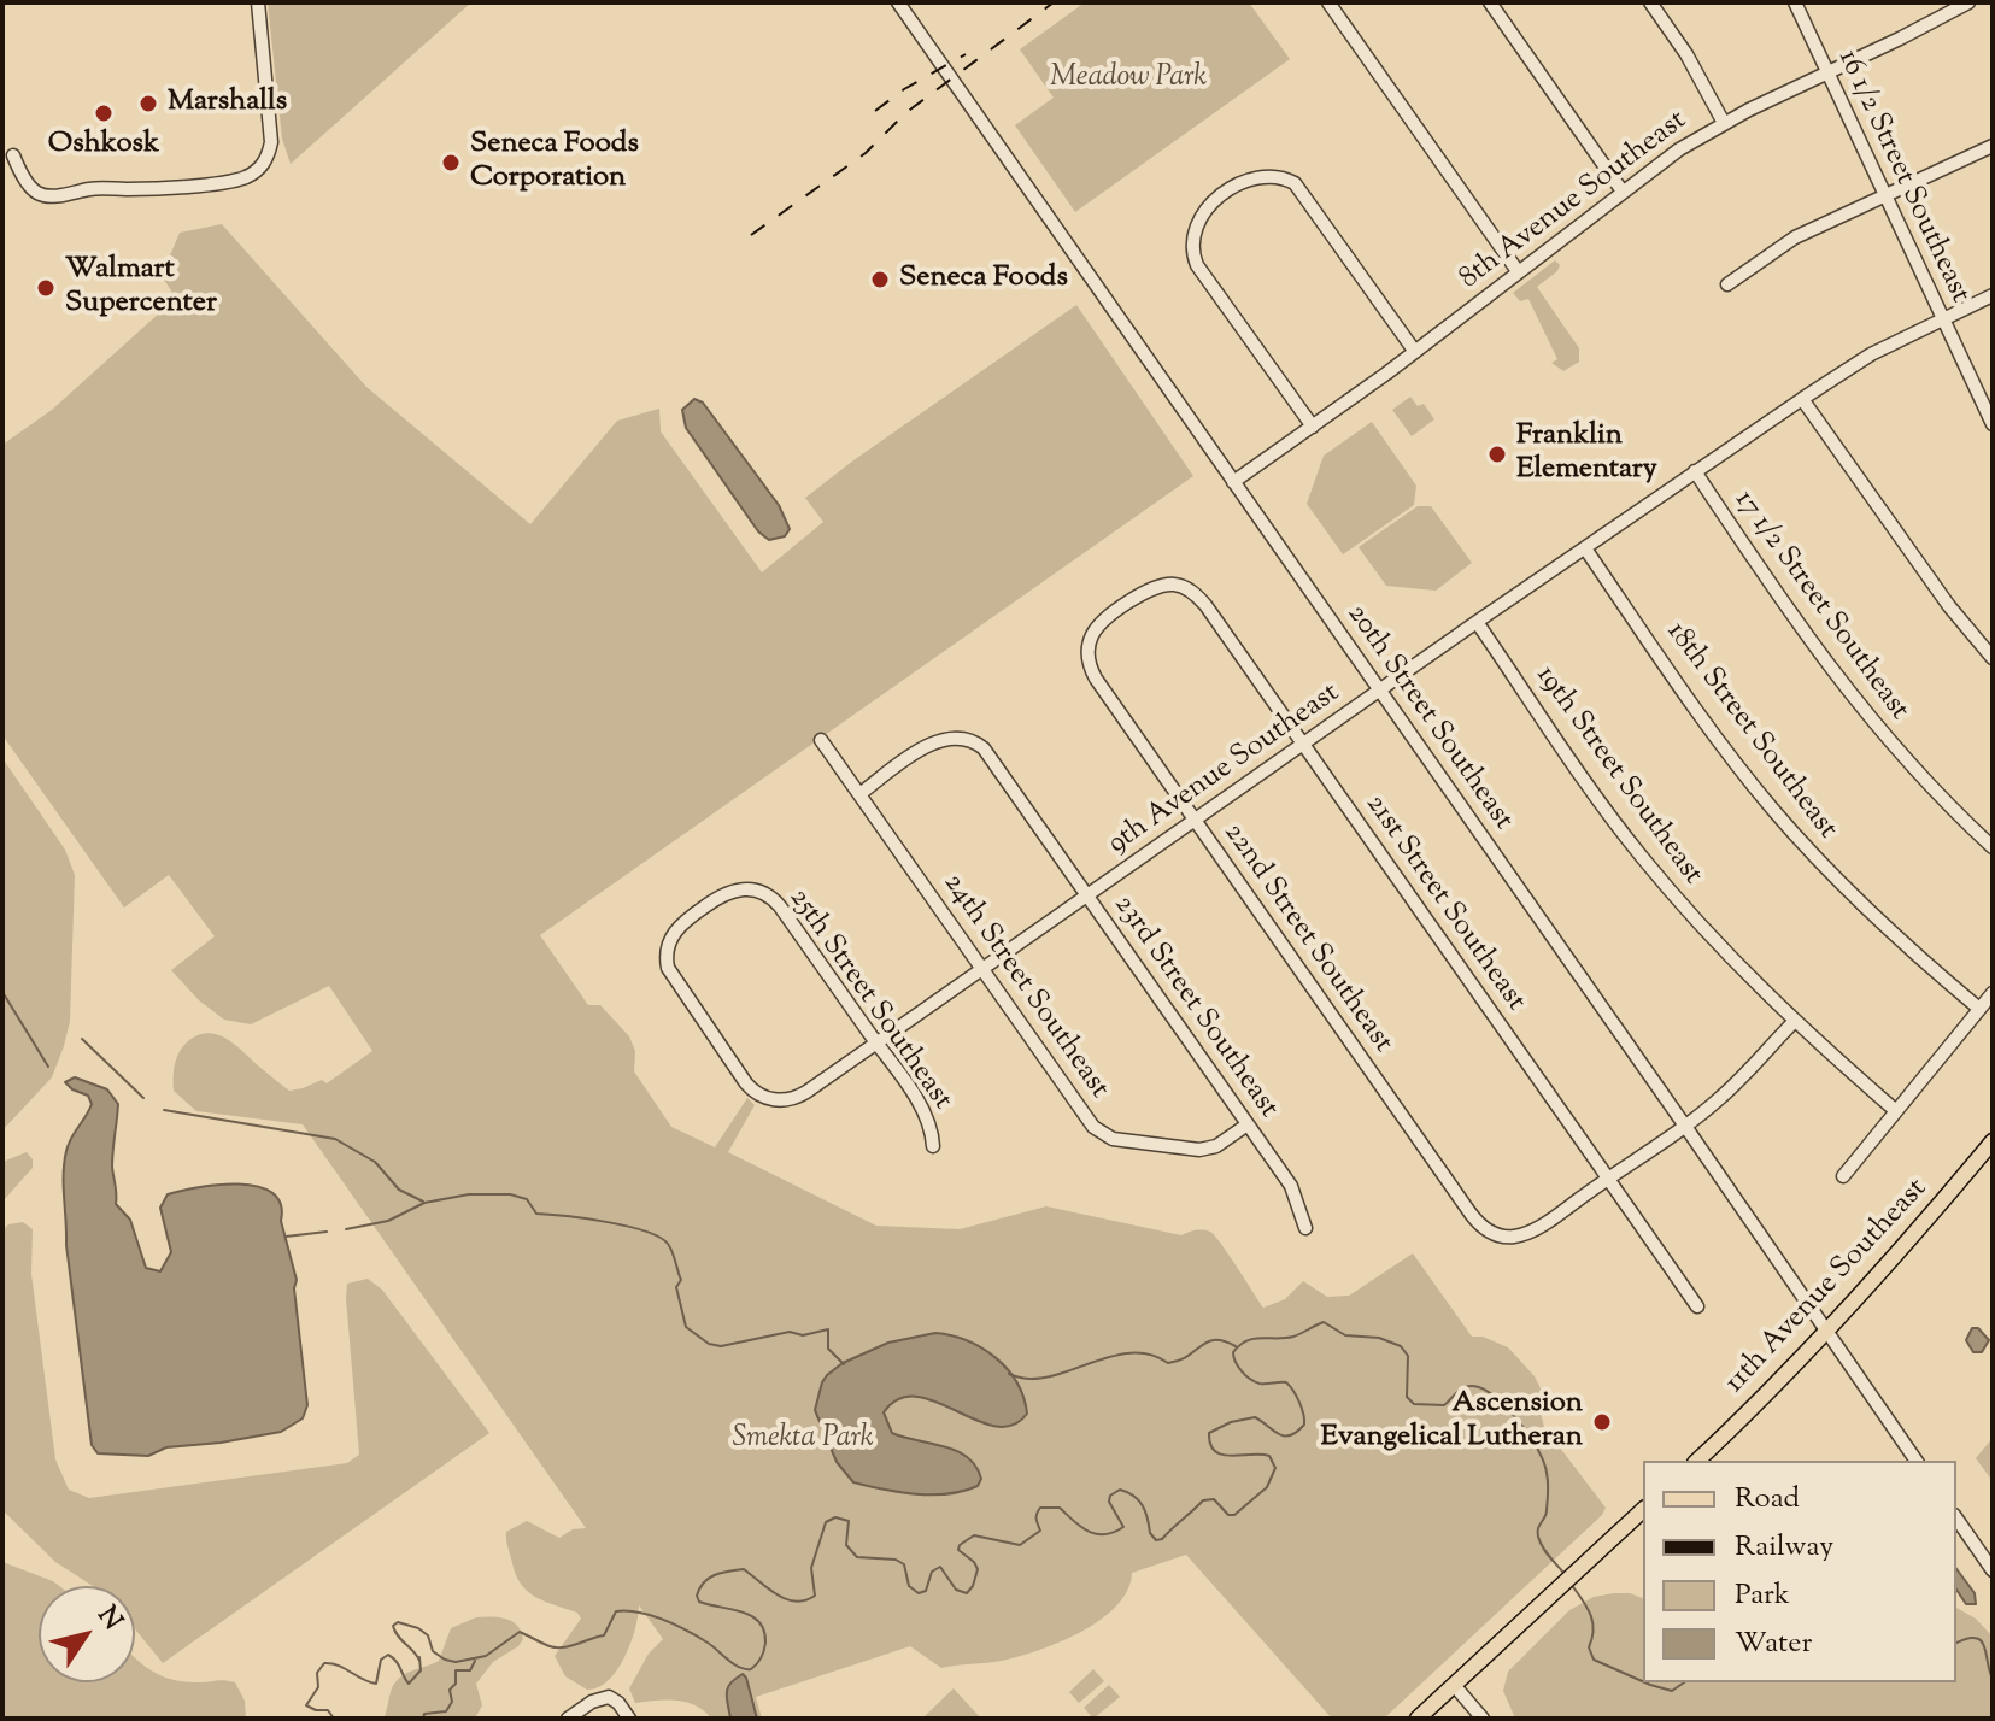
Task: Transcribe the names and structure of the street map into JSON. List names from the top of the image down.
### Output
{
  "streets": {
    "main road": ["11th Avenue Southeast"],
    "street": [
      "16 1/2 Street Southeast",
      "8th Avenue Southeast",
      "17 1/2 Street Southeast",
      "20th Street Southeast",
      "18th Street Southeast",
      "9th Avenue Southeast",
      "19th Street Southeast",
      "21st Street Southeast",
      "22nd Street Southeast",
      "24th Street Southeast",
      "25th Street Southeast",
      "23rd Street Southeast"
    ]
  },
  "crossings": [
    ["16 1/2 Street Southeast", "8th Avenue Southeast"],
    ["16 1/2 Street Southeast", "9th Avenue Southeast"],
    ["8th Avenue Southeast", "20th Street Southeast"],
    ["17 1/2 Street Southeast", "9th Avenue Southeast"],
    ["20th Street Southeast", "9th Avenue Southeast"],
    ["20th Street Southeast", "11th Avenue Southeast"],
    ["18th Street Southeast", "9th Avenue Southeast"],
    ["9th Avenue Southeast", "19th Street Southeast"],
    ["9th Avenue Southeast", "21st Street Southeast"],
    ["9th Avenue Southeast", "22nd Street Southeast"],
    ["9th Avenue Southeast", "24th Street Southeast"],
    ["9th Avenue Southeast", "25th Street Southeast"],
    ["9th Avenue Southeast", "23rd Street Southeast"],
    ["21st Street Southeast", "22nd Street Southeast"],
    ["24th Street Southeast", "23rd Street Southeast"]
  ],
  "parks": ["Meadow Park", "Smekta Park"],
  "places": [
    "Marshalls",
    "Oshkosk",
    "Seneca Foods Corporation",
    "Seneca Foods",
    "Walmart Supercenter",
    "Franklin Elementary",
    "Ascension Evangelical Lutheran"
  ],
  "legend": [
    "Road",
    "Railway",
    "Park",
    "Water"
  ],
  "north": "top right"
}
